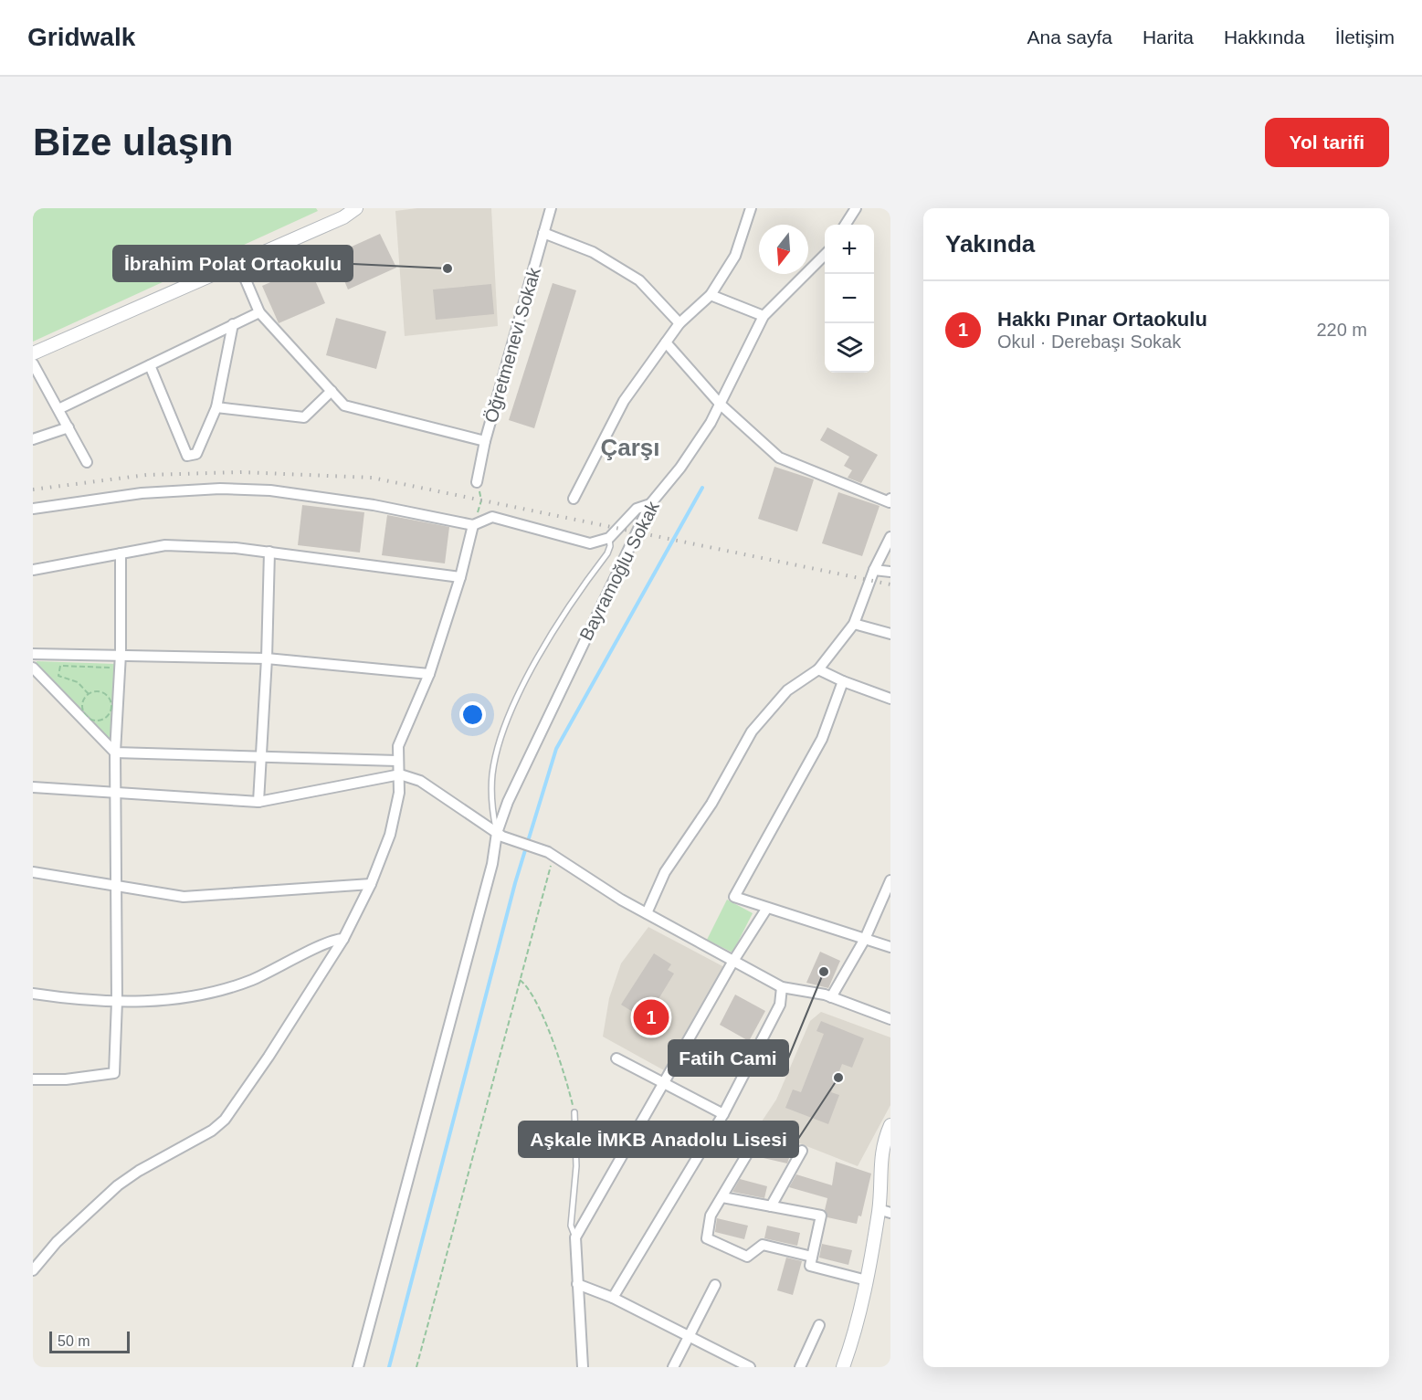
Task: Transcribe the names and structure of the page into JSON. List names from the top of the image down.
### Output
{
  "streets": {
    "street": ["Öğretmenevi Sokak", "Bayramoğlu Sokak"]
  },
  "districts": ["Çarşı"],
  "places": ["İbrahim Polat Ortaokulu", "Fatih Cami", "Aşkale İMKB Anadolu Lisesi"],
  "scale_bar": "50 m",
  "north": "bottom",
  "page": {
    "header": "Gridwalk",
    "nav": [
      "Ana sayfa",
      "Harita",
      "Hakkında",
      "İletişim"
    ],
    "buttons": "Yol tarifi",
    "title": "Bize ulaşın",
    "heading": "Yakında",
    "map_buttons": ["+", "−"],
    "list": [
      {
        "mark": "1",
        "name": "Hakkı Pınar Ortaokulu",
        "note": "Okul · Derebaşı Sokak",
        "value": "220 m"
      }
    ],
    "pins": "1",
    "scale": "50 m"
  }
}
